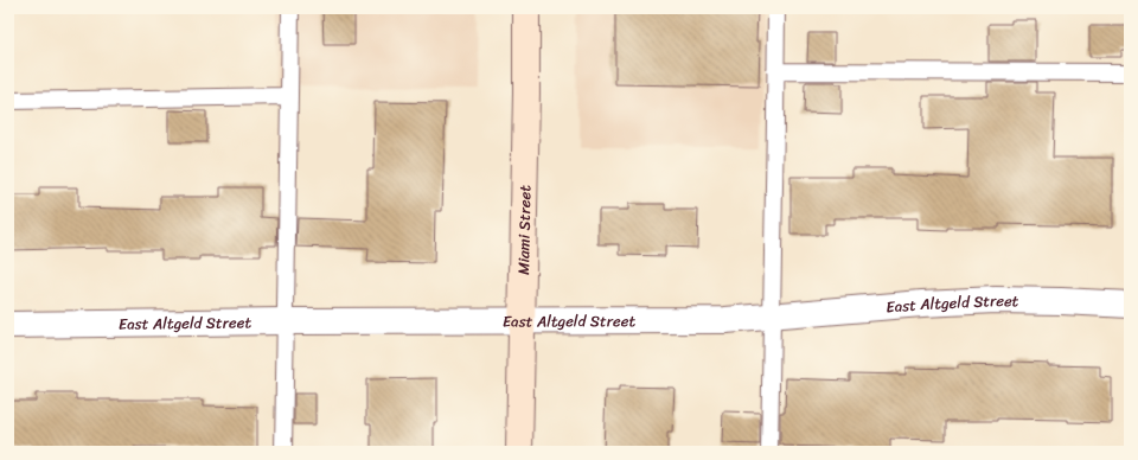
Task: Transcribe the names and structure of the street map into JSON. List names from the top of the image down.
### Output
{
  "streets": {
    "street": ["Miami Street", "East Altgeld Street"]
  },
  "crossings": [
    ["Miami Street", "East Altgeld Street"]
  ]
}
